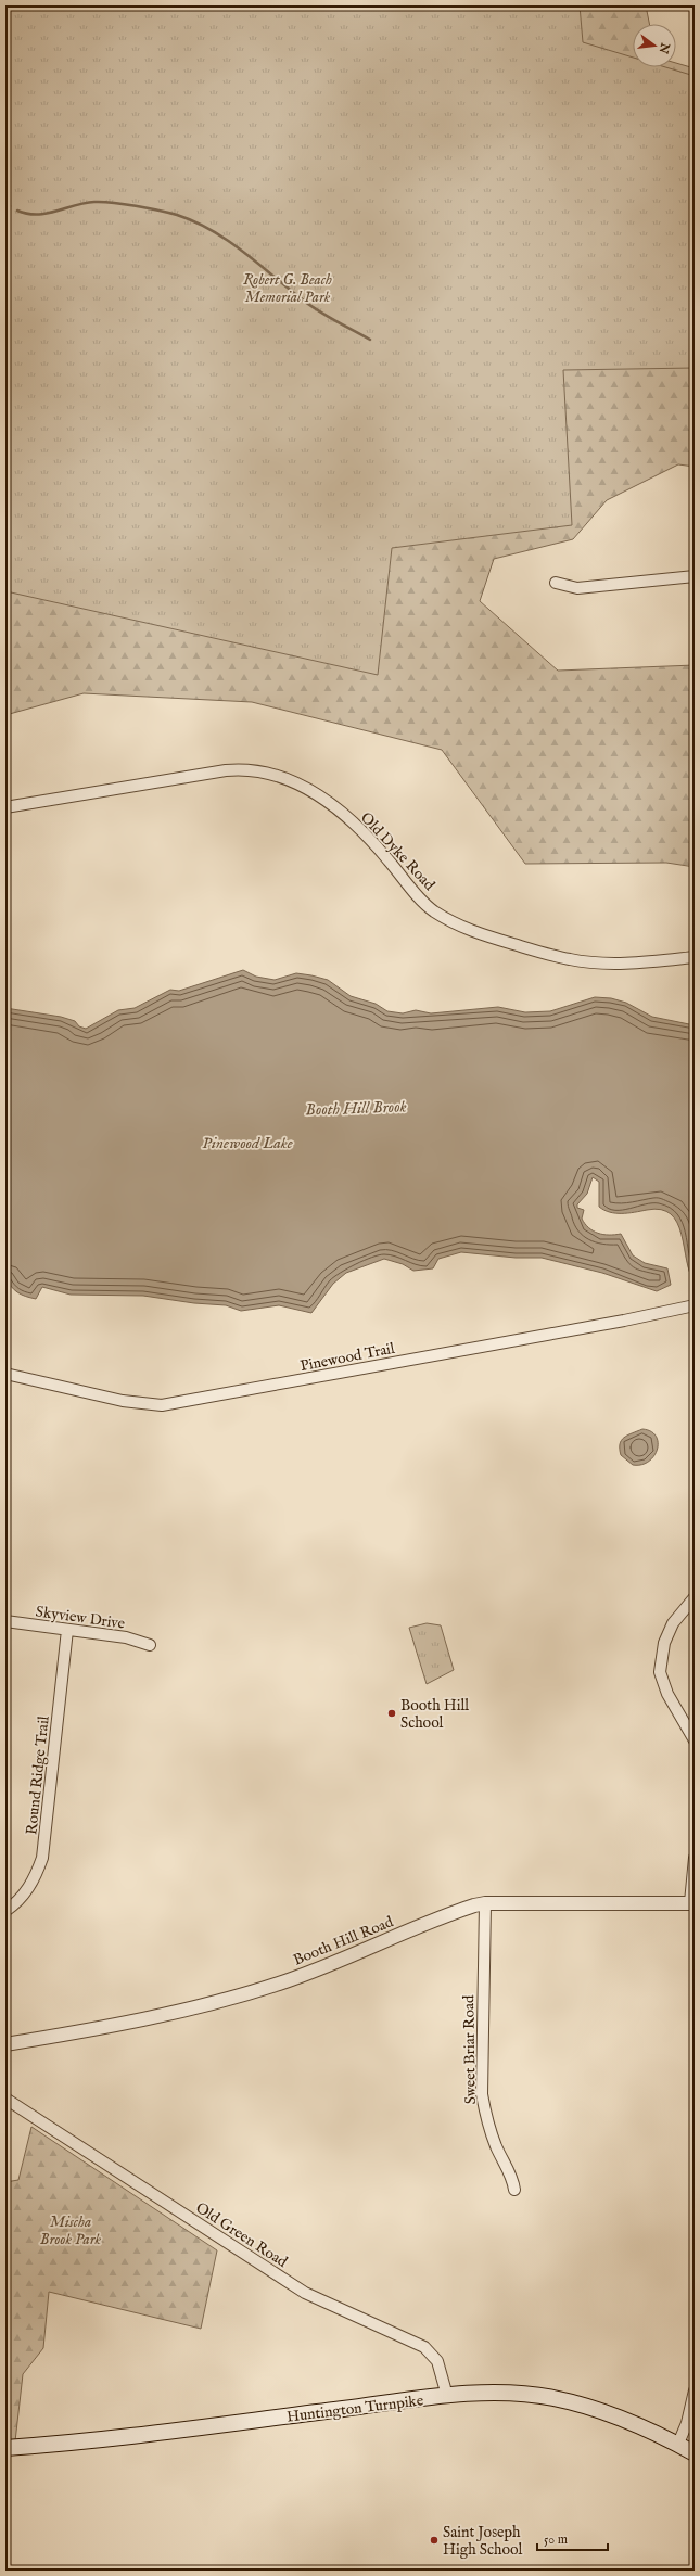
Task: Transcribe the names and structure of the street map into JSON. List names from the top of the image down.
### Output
{
  "streets": {
    "main road": ["Huntington Turnpike"],
    "street": [
      "Old Dyke Road",
      "Pinewood Trail",
      "Skyview Drive",
      "Round Ridge Trail",
      "Booth Hill Road",
      "Sweet Briar Road",
      "Old Green Road"
    ]
  },
  "crossings": [
    ["Skyview Drive", "Round Ridge Trail"],
    ["Booth Hill Road", "Sweet Briar Road"],
    ["Old Green Road", "Huntington Turnpike"]
  ],
  "water": ["Booth Hill Brook", "Pinewood Lake"],
  "parks": ["Robert G. Beach Memorial Park", "Mischa Brook Park"],
  "places": ["Booth Hill School", "Saint Joseph High School"],
  "scale_bar": "50 m",
  "north": "right"
}
